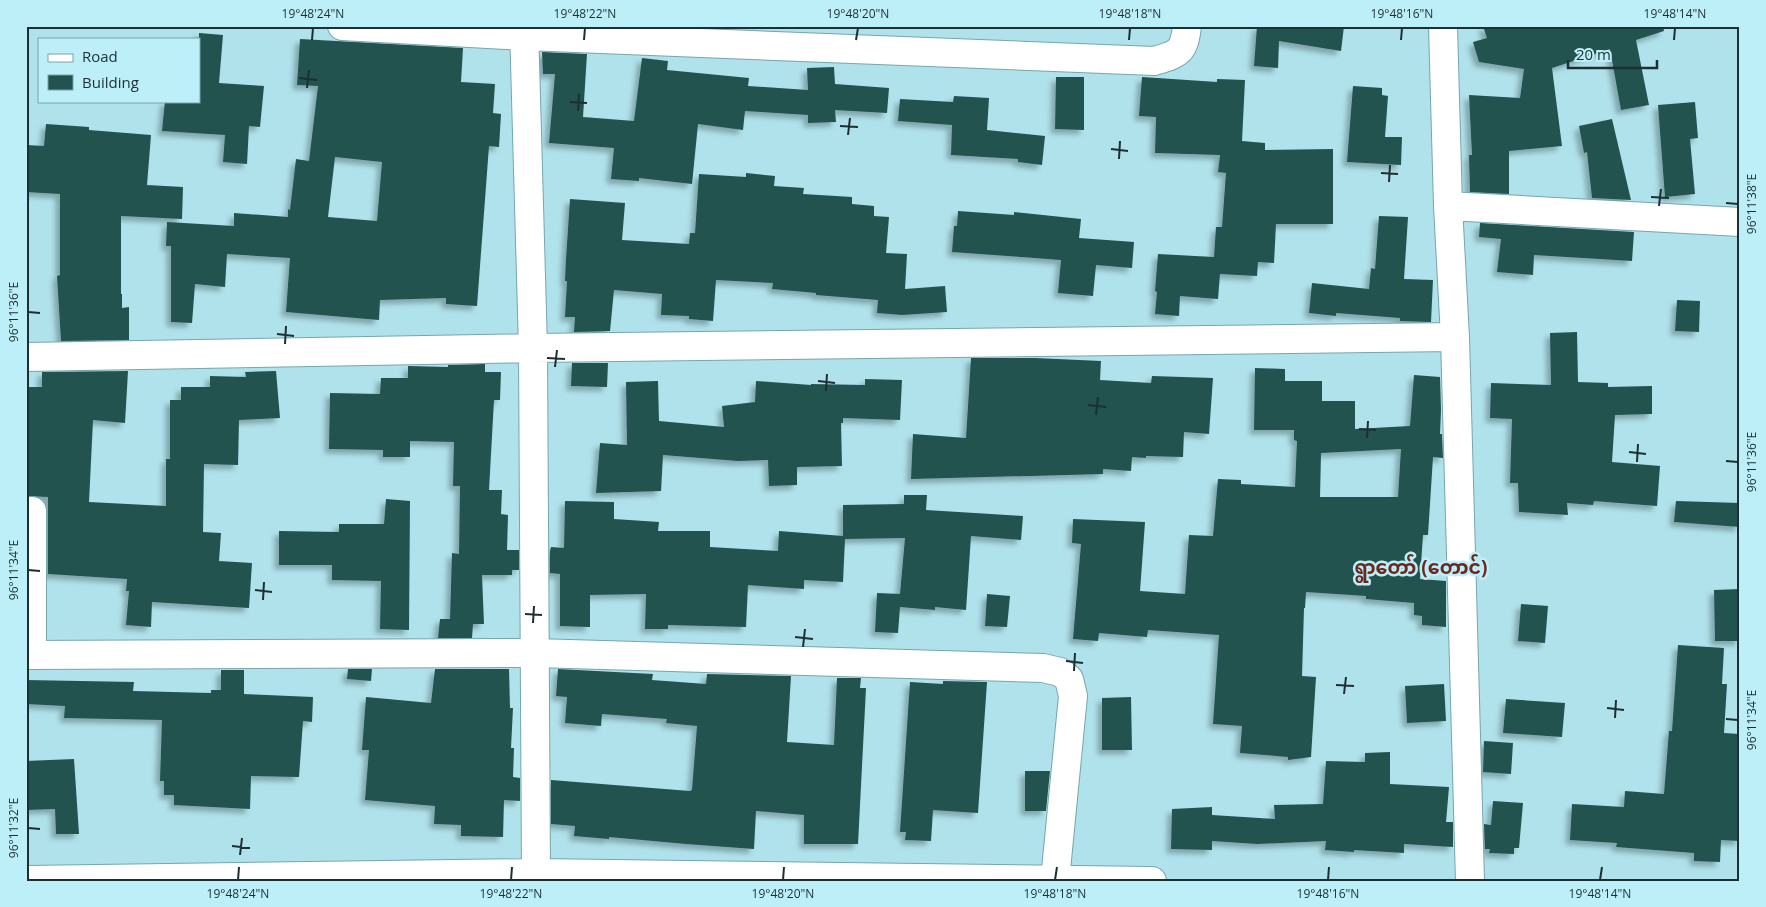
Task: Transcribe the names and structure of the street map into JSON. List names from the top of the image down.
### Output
{
  "districts": ["ရွာတော် (တောင်)"],
  "legend": ["Road", "Building"],
  "scale_bar": "20 m",
  "coordinates": [
    "19°48'24\"N",
    "19°48'22\"N",
    "19°48'20\"N",
    "19°48'18\"N",
    "19°48'16\"N",
    "19°48'14\"N",
    "96°11'38\"E",
    "96°11'36\"E",
    "96°11'34\"E",
    "96°11'32\"E"
  ]
}
